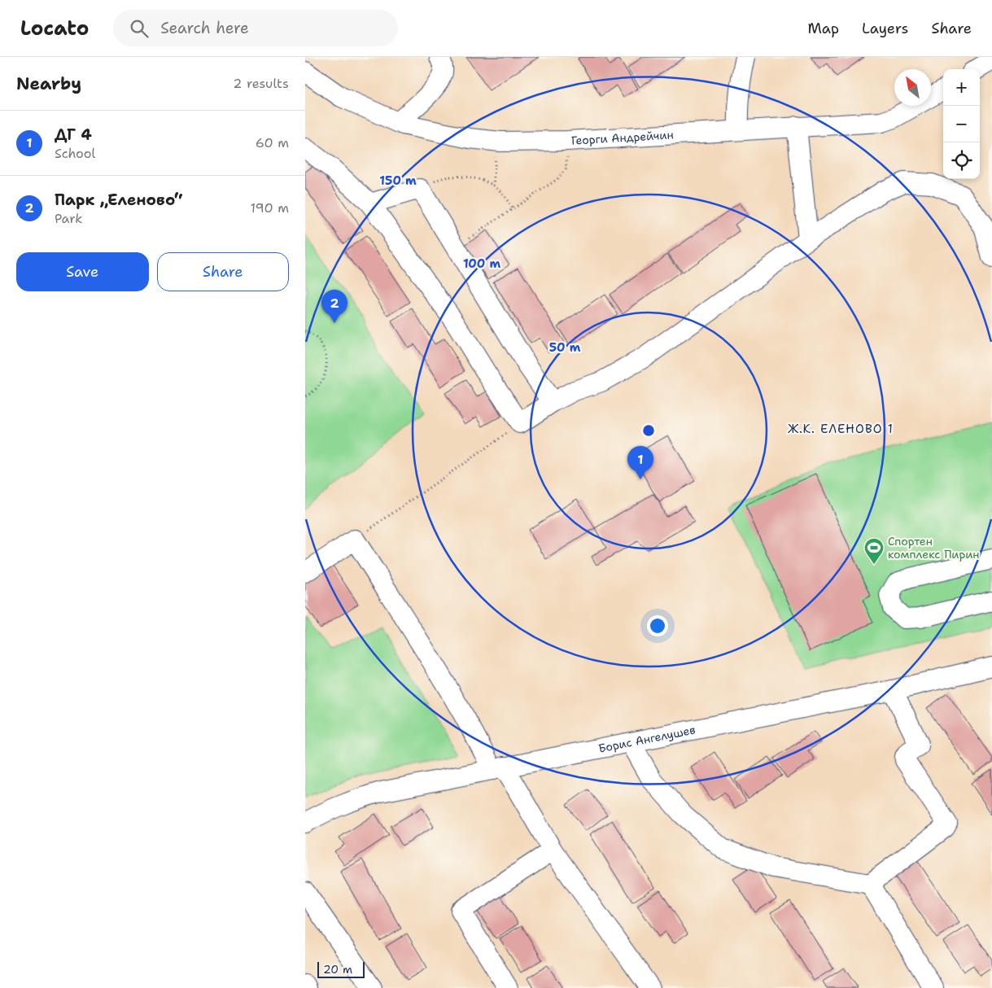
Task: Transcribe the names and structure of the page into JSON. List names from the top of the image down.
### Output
{
  "streets": {
    "street": ["Георги Андрейчин", "Борис Ангелушев"]
  },
  "districts": ["Ж.К. ЕЛЕНОВО 1"],
  "places": {
    "sports": ["Спортен комплекс Пирин"]
  },
  "scale_bar": "20 m",
  "north": "top left",
  "page": {
    "header": "Locato",
    "search": "Search here",
    "nav": ["Map", "Layers", "Share"],
    "heading": ["Nearby", "2 results"],
    "map_buttons": ["+", "−"],
    "list": [
      {
        "mark": "1",
        "name": "ДГ 4",
        "note": "School",
        "value": "60 m"
      },
      {
        "mark": "2",
        "name": "Парк „Еленово“",
        "note": "Park",
        "value": "190 m"
      }
    ],
    "buttons": ["Save", "Share"],
    "pins": ["2", "1"],
    "scale": "20 m"
  },
  "rings": ["150 m", "100 m", "50 m"]
}
